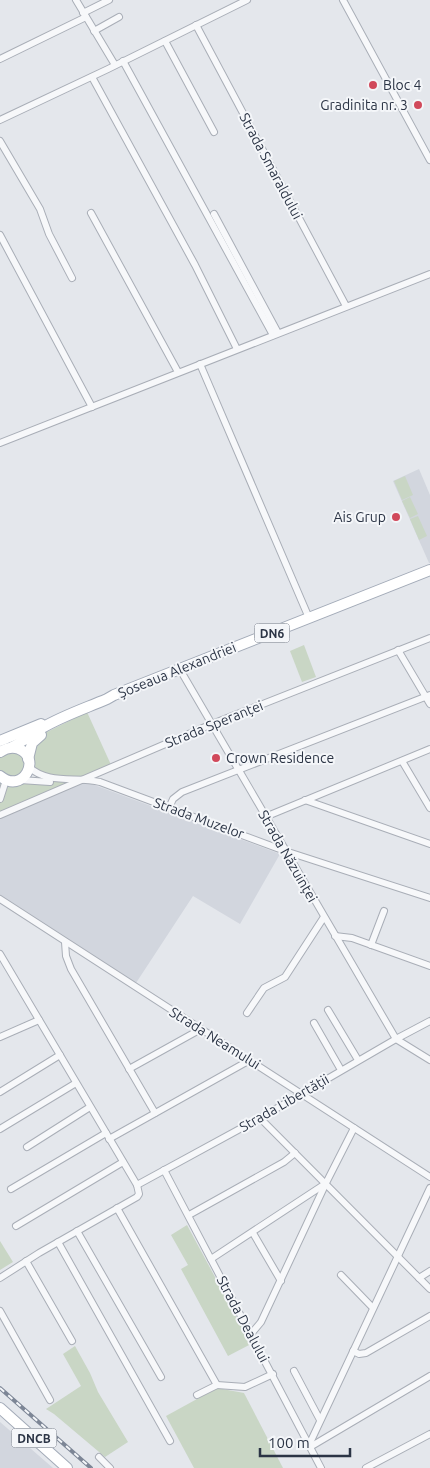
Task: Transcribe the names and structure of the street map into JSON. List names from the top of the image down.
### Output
{
  "streets": {
    "main road": ["DN6", "Șoseaua Alexandriei", "DNCB"],
    "street": [
      "Strada Smaraldului",
      "Strada Speranței",
      "Strada Muzelor",
      "Strada Năzuinței",
      "Strada Neamului",
      "Strada Libertății",
      "Strada Dealului"
    ]
  },
  "crossings": [
    ["DN6", "Șoseaua Alexandriei"],
    ["Șoseaua Alexandriei", "Strada Năzuinței"],
    ["Strada Speranței", "Strada Muzelor"],
    ["Strada Speranței", "Strada Năzuinței"],
    ["Strada Muzelor", "Strada Năzuinței"],
    ["Strada Năzuinței", "Strada Libertății"],
    ["Strada Neamului", "Strada Libertății"],
    ["Strada Libertății", "Strada Dealului"]
  ],
  "places": [
    "Bloc 4",
    "Gradinita nr. 3",
    "Ais Grup",
    "Crown Residence"
  ],
  "scale_bar": "100 m"
}
